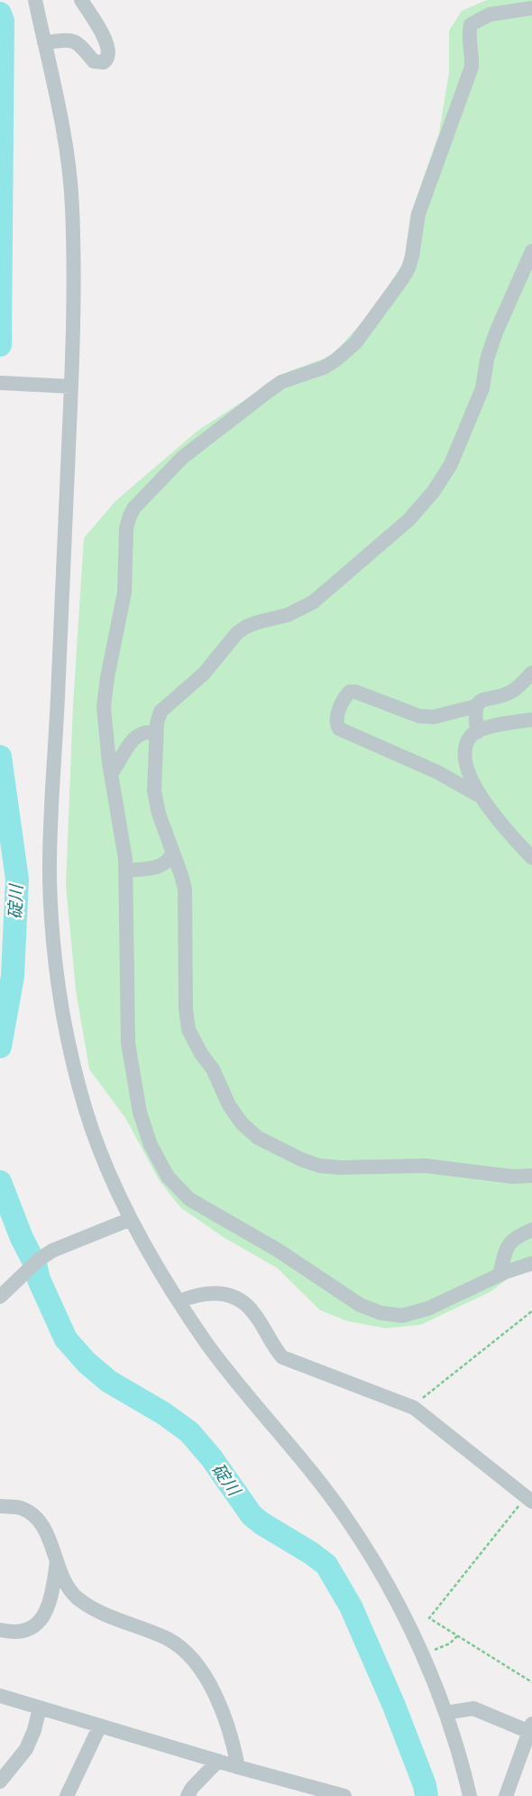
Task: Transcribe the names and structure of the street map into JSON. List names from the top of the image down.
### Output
{
  "water": ["碇川"]
}
